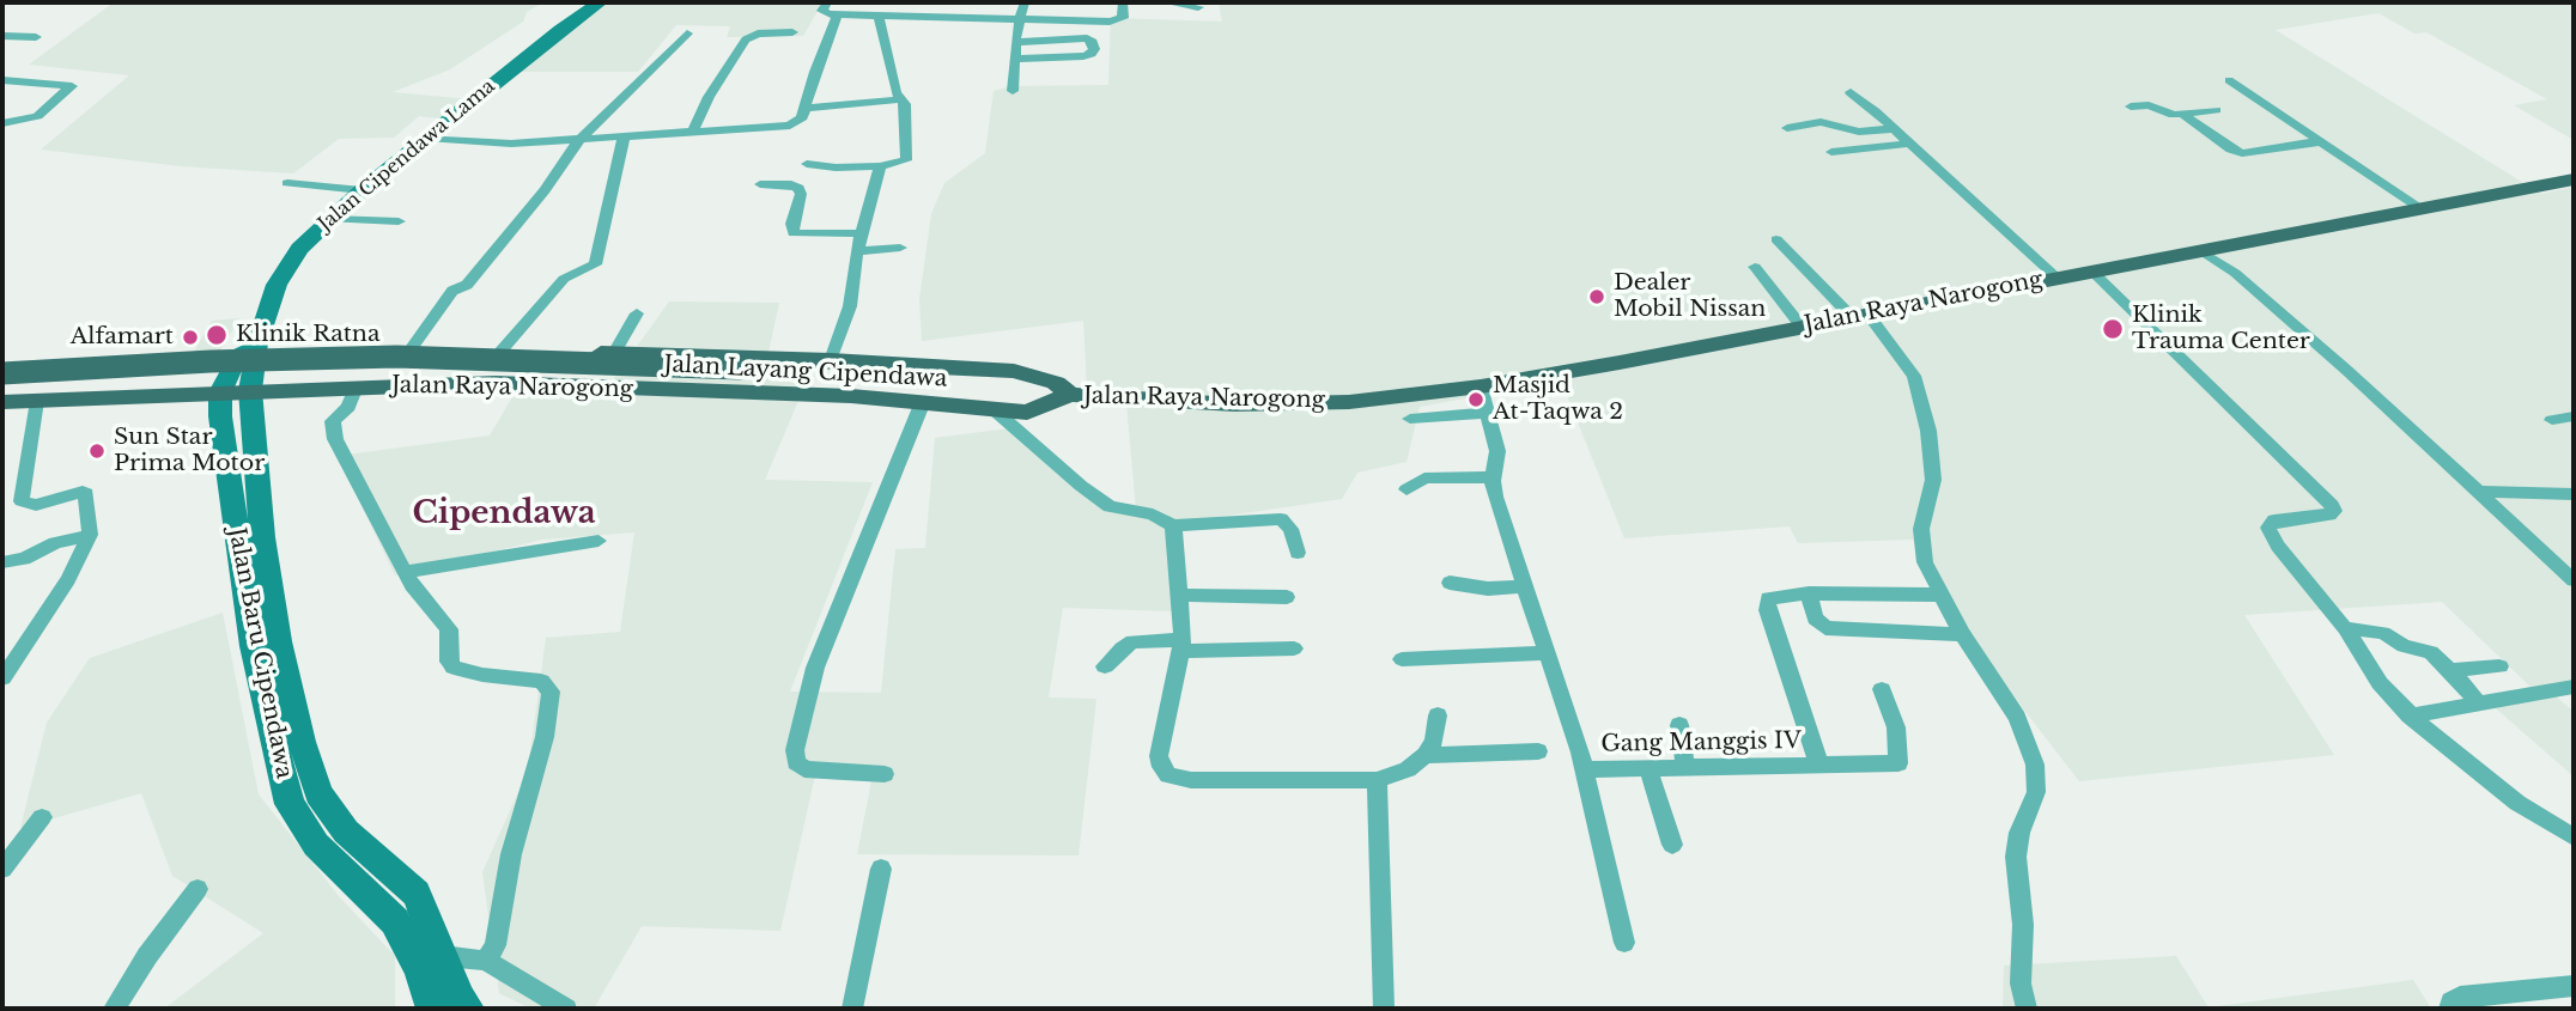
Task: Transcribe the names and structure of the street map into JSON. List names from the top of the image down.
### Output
{
  "streets": {
    "main road": [
      "Jalan Cipendawa Lama",
      "Jalan Raya Narogong",
      "Jalan Layang Cipendawa",
      "Jalan Baru Cipendawa"
    ],
    "street": ["Gang Manggis IV"]
  },
  "crossings": [
    ["Jalan Cipendawa Lama", "Jalan Raya Narogong"],
    ["Jalan Cipendawa Lama", "Jalan Baru Cipendawa"],
    ["Jalan Raya Narogong", "Jalan Layang Cipendawa"],
    ["Jalan Raya Narogong", "Jalan Baru Cipendawa"]
  ],
  "districts": ["Cipendawa"],
  "places": [
    "Dealer Mobil Nissan",
    "Klinik Trauma Center",
    "Klinik Ratna",
    "Alfamart",
    "Masjid At-Taqwa 2",
    "Sun Star Prima Motor"
  ]
}
